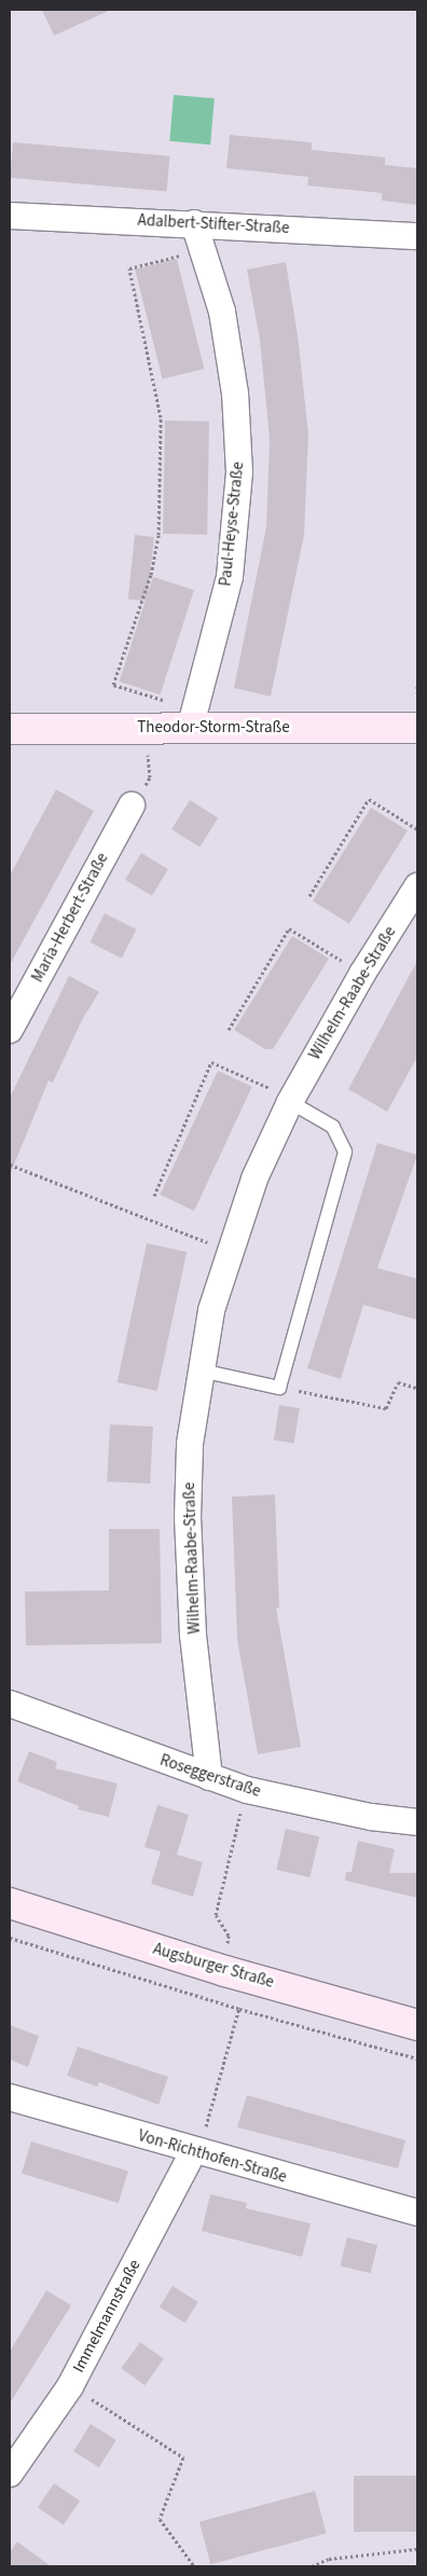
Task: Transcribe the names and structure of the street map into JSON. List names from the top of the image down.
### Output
{
  "streets": {
    "street": [
      "Adalbert-Stifter-Straße",
      "Paul-Heyse-Straße",
      "Theodor-Storm-Straße",
      "Maria-Herbert-Straße",
      "Wilhelm-Raabe-Straße",
      "Roseggerstraße",
      "Augsburger Straße",
      "Von-Richthofen-Straße",
      "Immelmannstraße"
    ]
  },
  "crossings": [
    ["Adalbert-Stifter-Straße", "Paul-Heyse-Straße"],
    ["Paul-Heyse-Straße", "Theodor-Storm-Straße"],
    ["Wilhelm-Raabe-Straße", "Roseggerstraße"],
    ["Von-Richthofen-Straße", "Immelmannstraße"]
  ]
}
